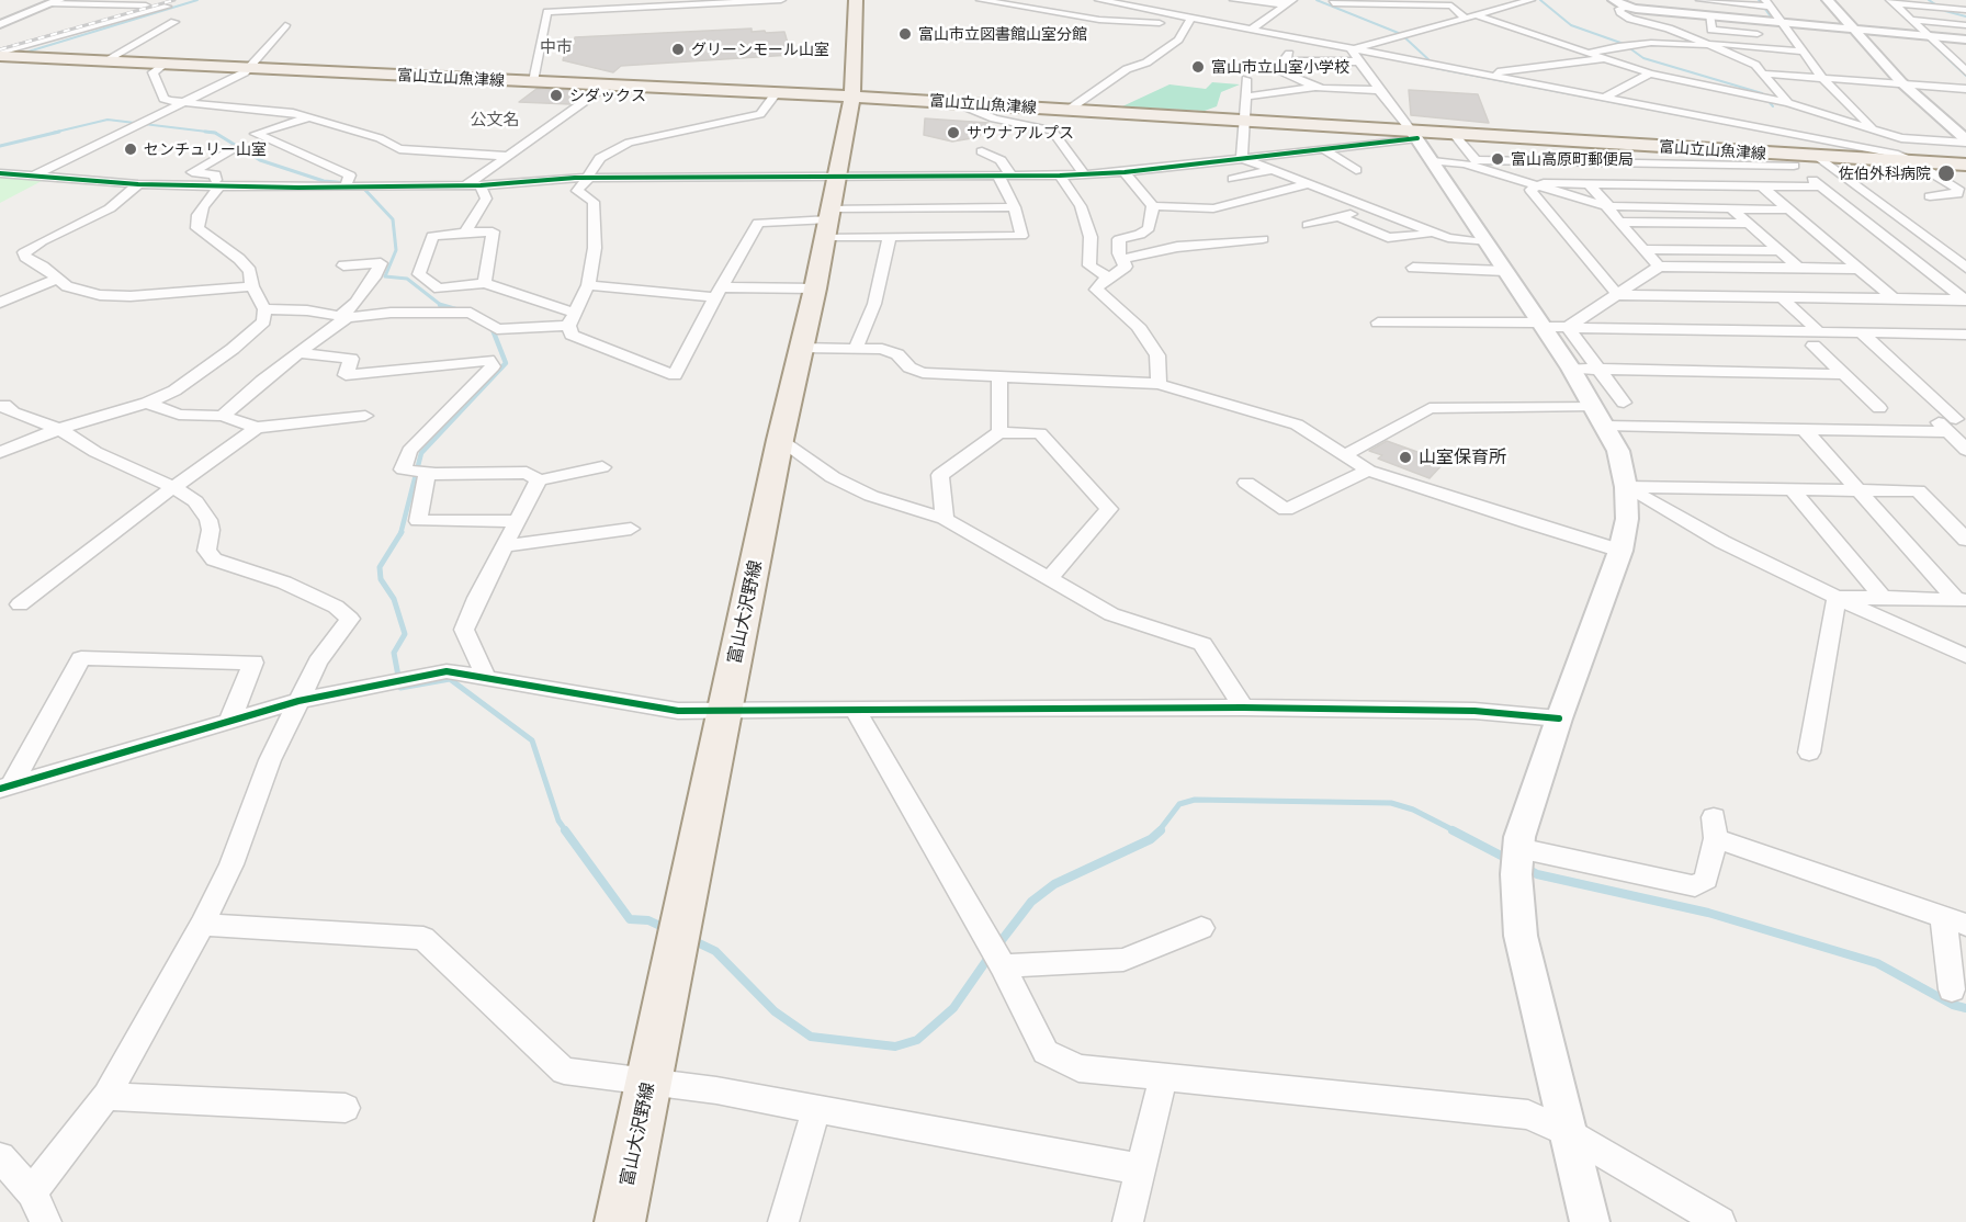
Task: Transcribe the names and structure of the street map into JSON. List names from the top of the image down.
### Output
{
  "streets": {
    "main road": ["富山立山魚津線", "富山大沢野線"]
  },
  "crossings": [
    ["富山立山魚津線", "富山大沢野線"]
  ],
  "districts": ["中市", "公文名"],
  "places": [
    "富山市立図書館山室分館",
    "グリーンモール山室",
    "富山市立山室小学校",
    "シダックス",
    "サウナアルプス",
    "センチュリー山室",
    "富山高原町郵便局",
    "佐伯外科病院",
    "山室保育所"
  ]
}
